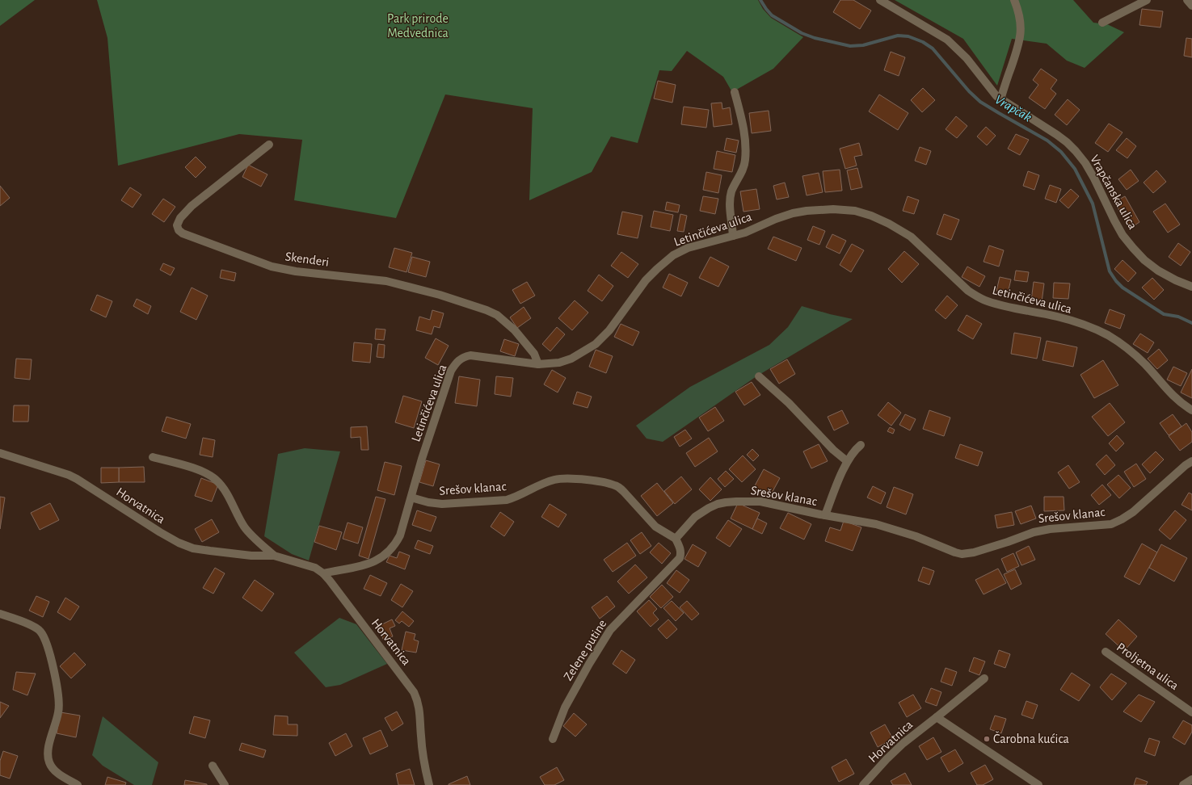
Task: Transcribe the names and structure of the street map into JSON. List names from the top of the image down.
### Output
{
  "streets": {
    "street": [
      "Vrapčanska ulica",
      "Letinčićeva ulica",
      "Skenderi",
      "Srešov klanac",
      "Horvatnica",
      "Zelene putine",
      "Proljetna ulica"
    ]
  },
  "crossings": [
    ["Letinčićeva ulica", "Skenderi"],
    ["Letinčićeva ulica", "Srešov klanac"],
    ["Letinčićeva ulica", "Horvatnica"],
    ["Srešov klanac", "Zelene putine"]
  ],
  "water": ["Vrapčak"],
  "parks": ["Park prirode Medvednica"],
  "places": ["Čarobna kućica"]
}
